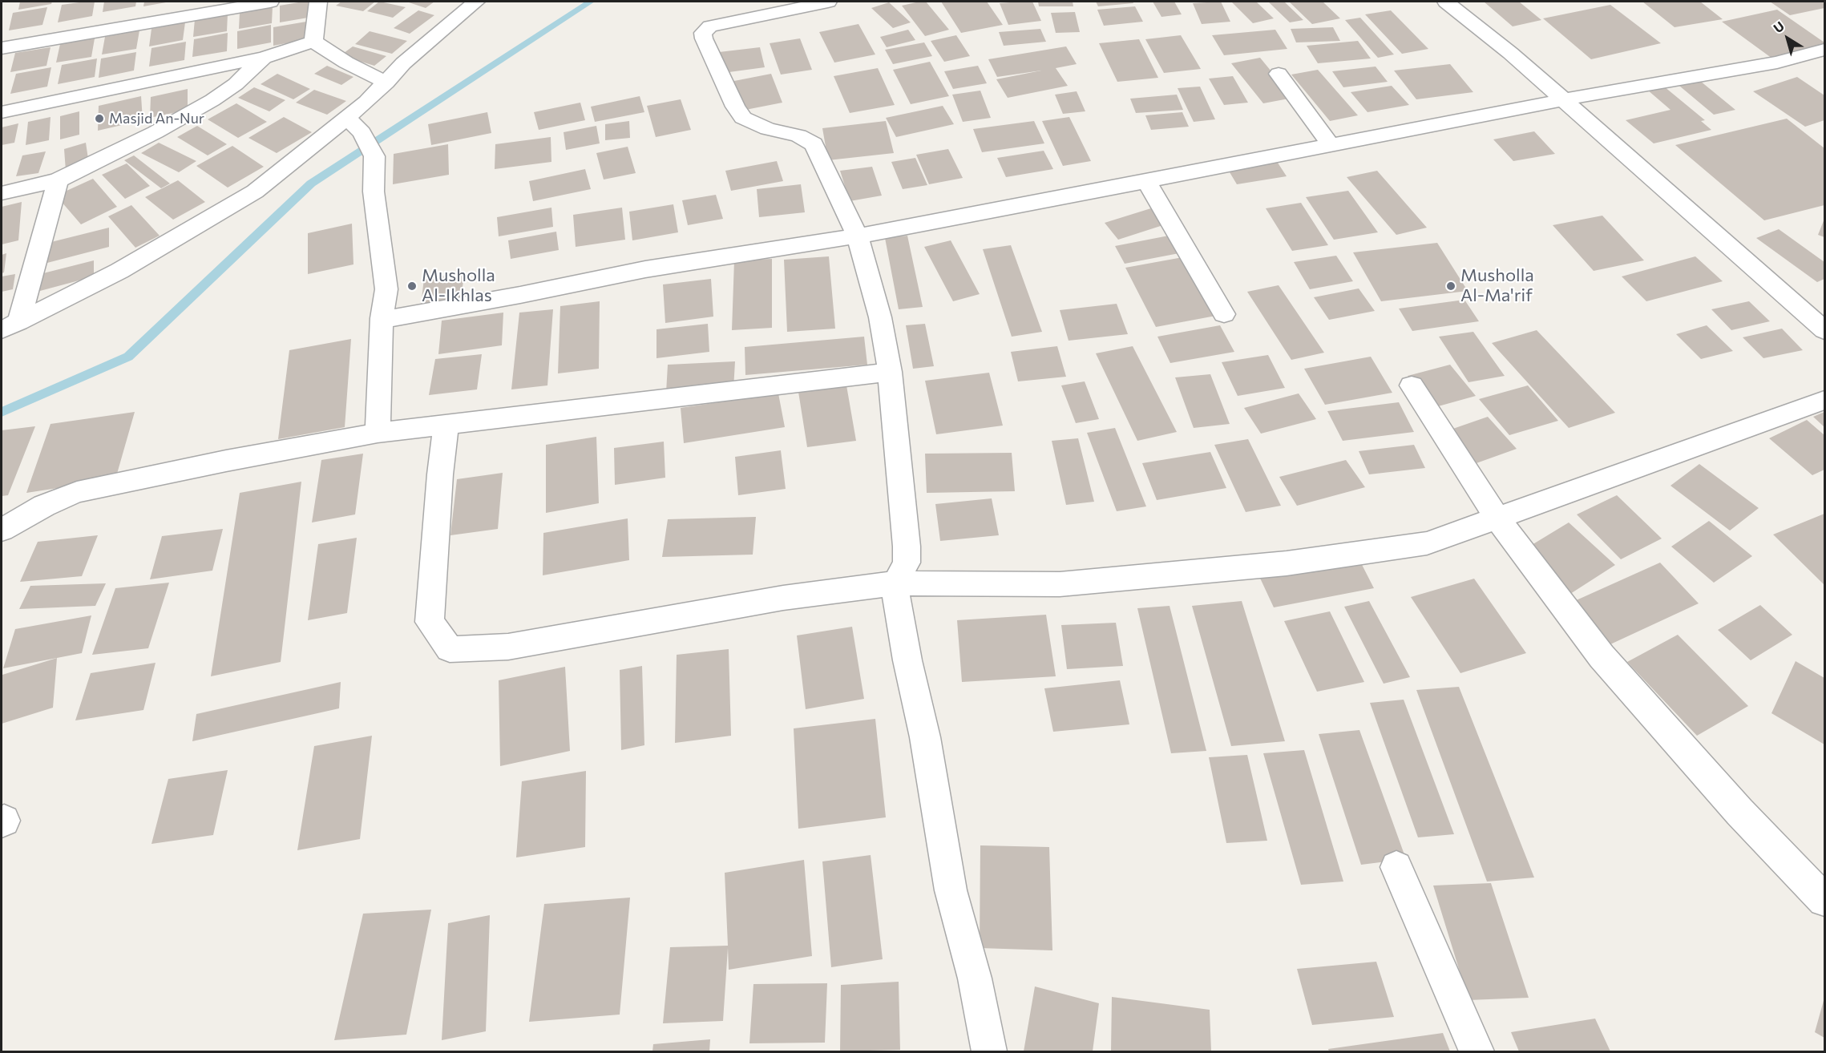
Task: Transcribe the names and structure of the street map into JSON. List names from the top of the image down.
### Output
{
  "places": ["Masjid An-Nur", "Musholla Al-Ikhlas", "Musholla Al-Ma'rif"],
  "north": "top left"
}
